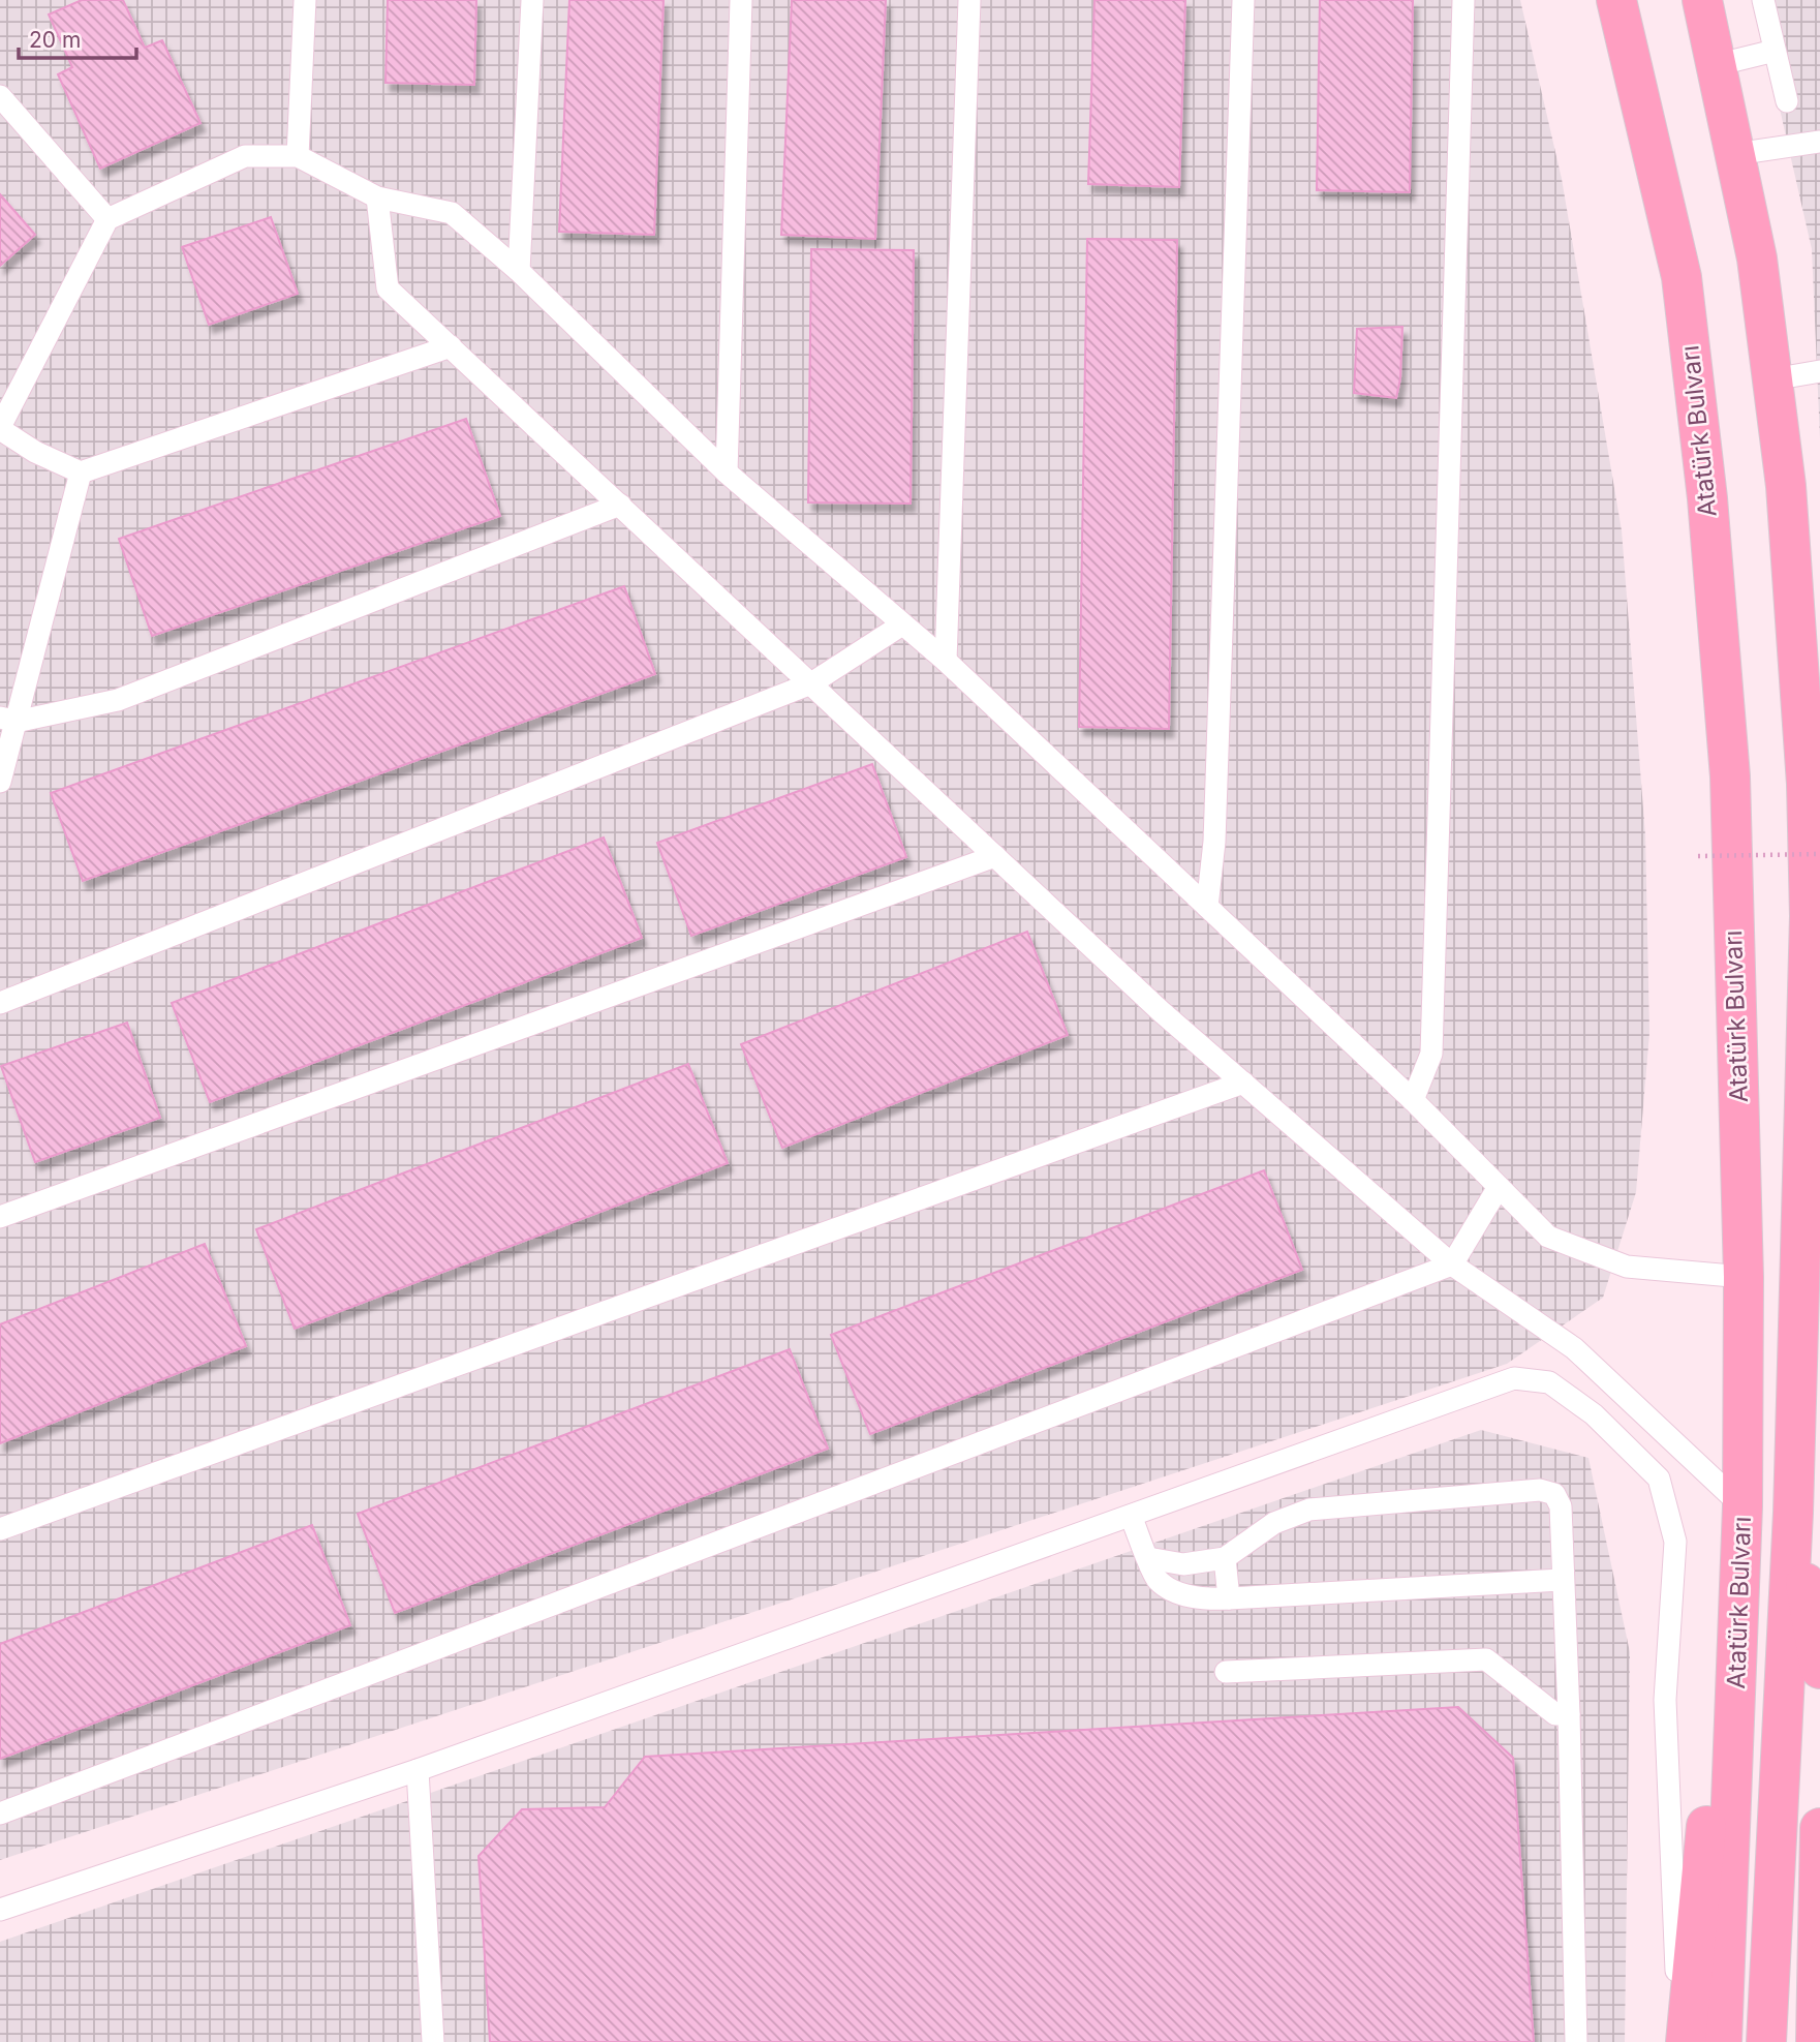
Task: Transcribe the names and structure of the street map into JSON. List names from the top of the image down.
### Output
{
  "streets": {
    "main road": ["Atatürk Bulvarı"]
  },
  "scale_bar": "20 m"
}
